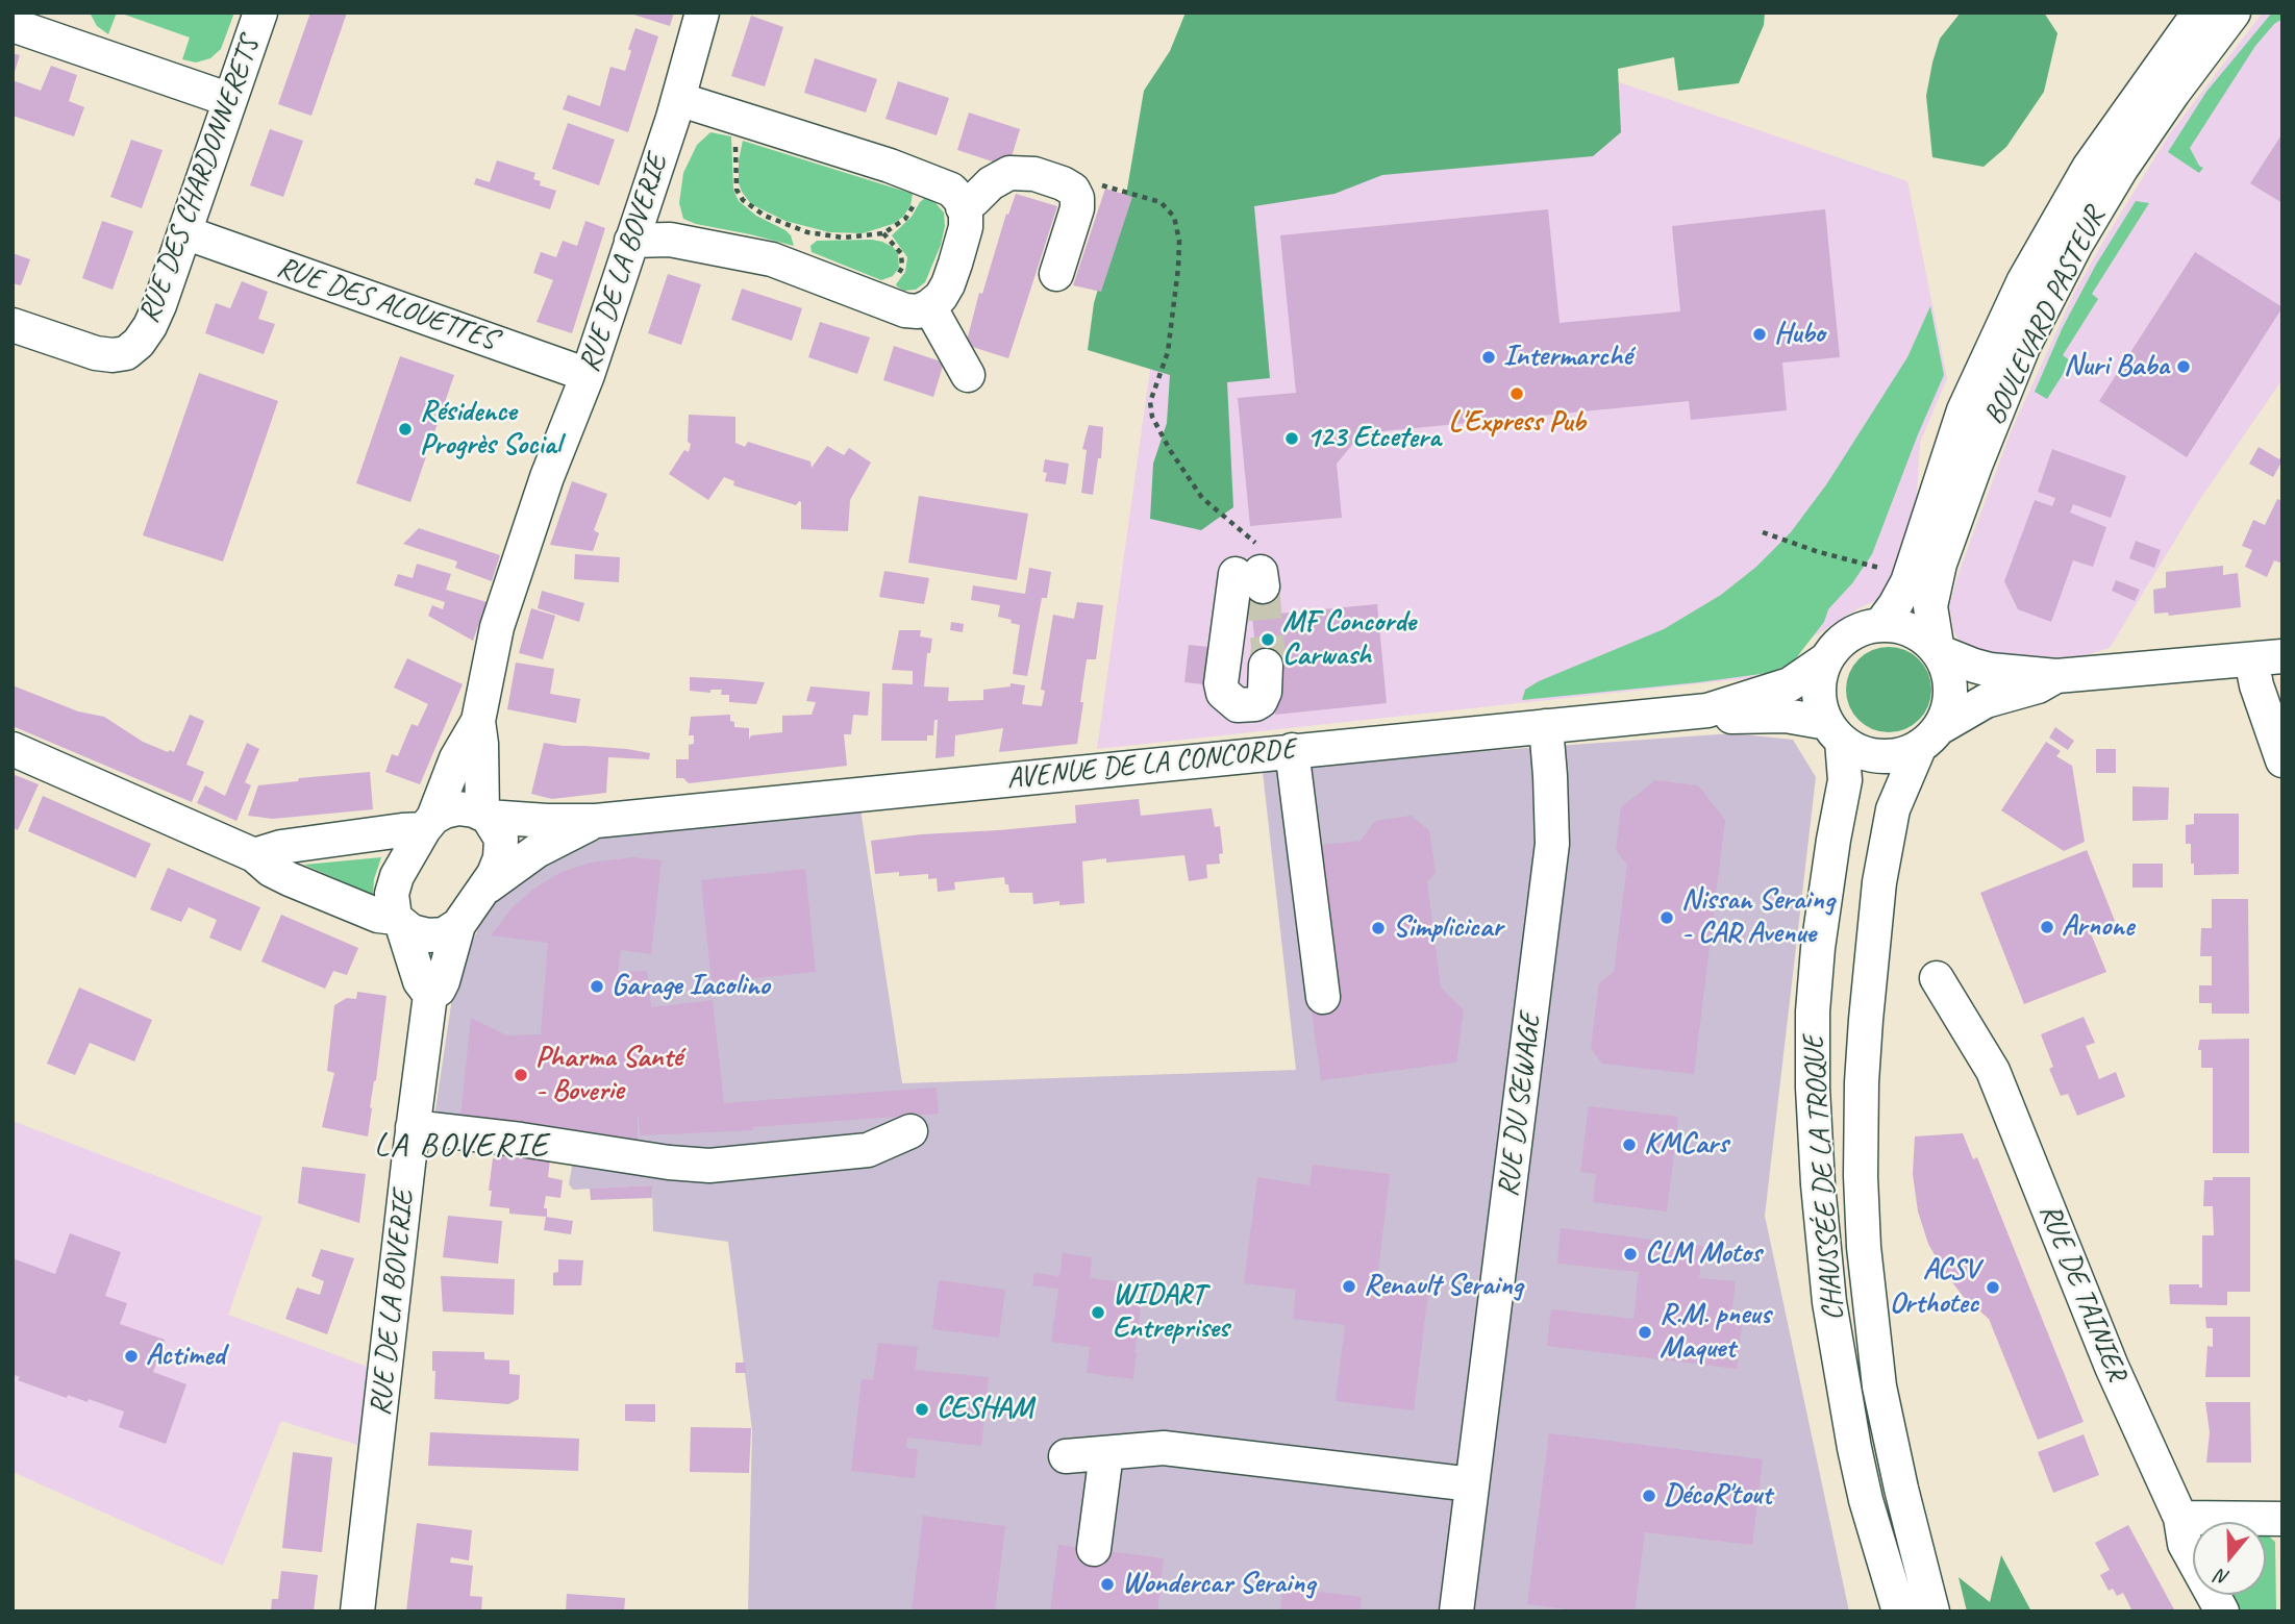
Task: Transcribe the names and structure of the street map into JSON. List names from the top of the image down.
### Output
{
  "streets": {
    "street": [
      "RUE DES CHARDONNERETS",
      "RUE DE LA BOVERIE",
      "RUE DES ALOUETTES",
      "BOULEVARD PASTEUR",
      "AVENUE DE LA CONCORDE",
      "RUE DU SEWAGE",
      "CHAUSSÉE DE LA TROQUE",
      "RUE DE TAINIER"
    ]
  },
  "crossings": [
    ["RUE DES CHARDONNERETS", "RUE DES ALOUETTES"],
    ["RUE DE LA BOVERIE", "RUE DES ALOUETTES"],
    ["RUE DE LA BOVERIE", "AVENUE DE LA CONCORDE"],
    ["BOULEVARD PASTEUR", "AVENUE DE LA CONCORDE"],
    ["BOULEVARD PASTEUR", "CHAUSSÉE DE LA TROQUE"],
    ["AVENUE DE LA CONCORDE", "RUE DU SEWAGE"],
    ["AVENUE DE LA CONCORDE", "CHAUSSÉE DE LA TROQUE"]
  ],
  "districts": ["LA BOVERIE"],
  "places": [
    "Hubo",
    "Intermarché",
    "Nuri Baba",
    "L'Express Pub",
    "Résidence Progrès Social",
    "123 Etcetera",
    "MF Concorde Carwash",
    "Nissan Seraing - CAR Avenue",
    "Arnone",
    "Simplicicar",
    "Garage Iacolino",
    "Pharma Santé - Boverie",
    "KMCars",
    "CLM Motos",
    "Renault Seraing",
    "ACSV Orthotec",
    "WIDART Entreprises",
    "R.M. pneus Maquet",
    "Actimed",
    "CESHAM",
    "DécoR'tout",
    "Wondercar Seraing"
  ],
  "north": "bottom"
}
